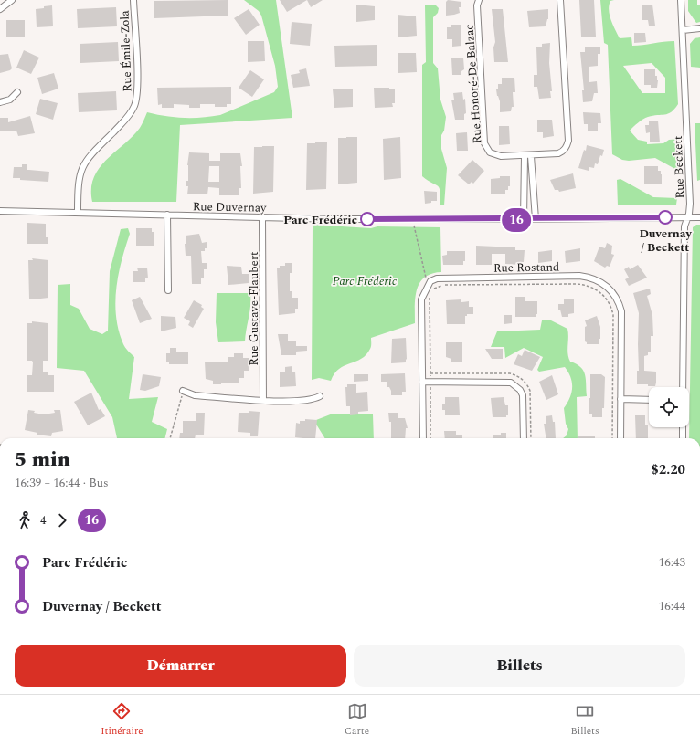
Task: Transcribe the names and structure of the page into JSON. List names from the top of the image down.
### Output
{
  "streets": {
    "street": [
      "Rue Émile-Zola",
      "Rue Honoré-De Balzac",
      "Rue Beckett",
      "Rue Duvernay",
      "Rue Rostand",
      "Rue Gustave-Flaubert"
    ]
  },
  "crossings": [
    ["Rue Émile-Zola", "Rue Duvernay"],
    ["Rue Beckett", "Rue Duvernay"],
    ["Rue Duvernay", "Rue Gustave-Flaubert"]
  ],
  "parks": ["Parc Fréderic"],
  "places": ["Duvernay / Beckett", "Parc Frédéric"],
  "lines": ["bus line 16"],
  "page": {
    "on_map": "16",
    "heading": ["5 min", "16:39 – 16:44 · Bus", "$2.20"],
    "legs": ["4", "16"],
    "list": [
      {
        "name": "Parc Frédéric",
        "value": "16:43"
      },
      {
        "name": "Duvernay / Beckett",
        "value": "16:44"
      }
    ],
    "buttons": ["Démarrer", "Billets"],
    "tabs": ["Itinéraire", "Carte", "Billets"]
  }
}
